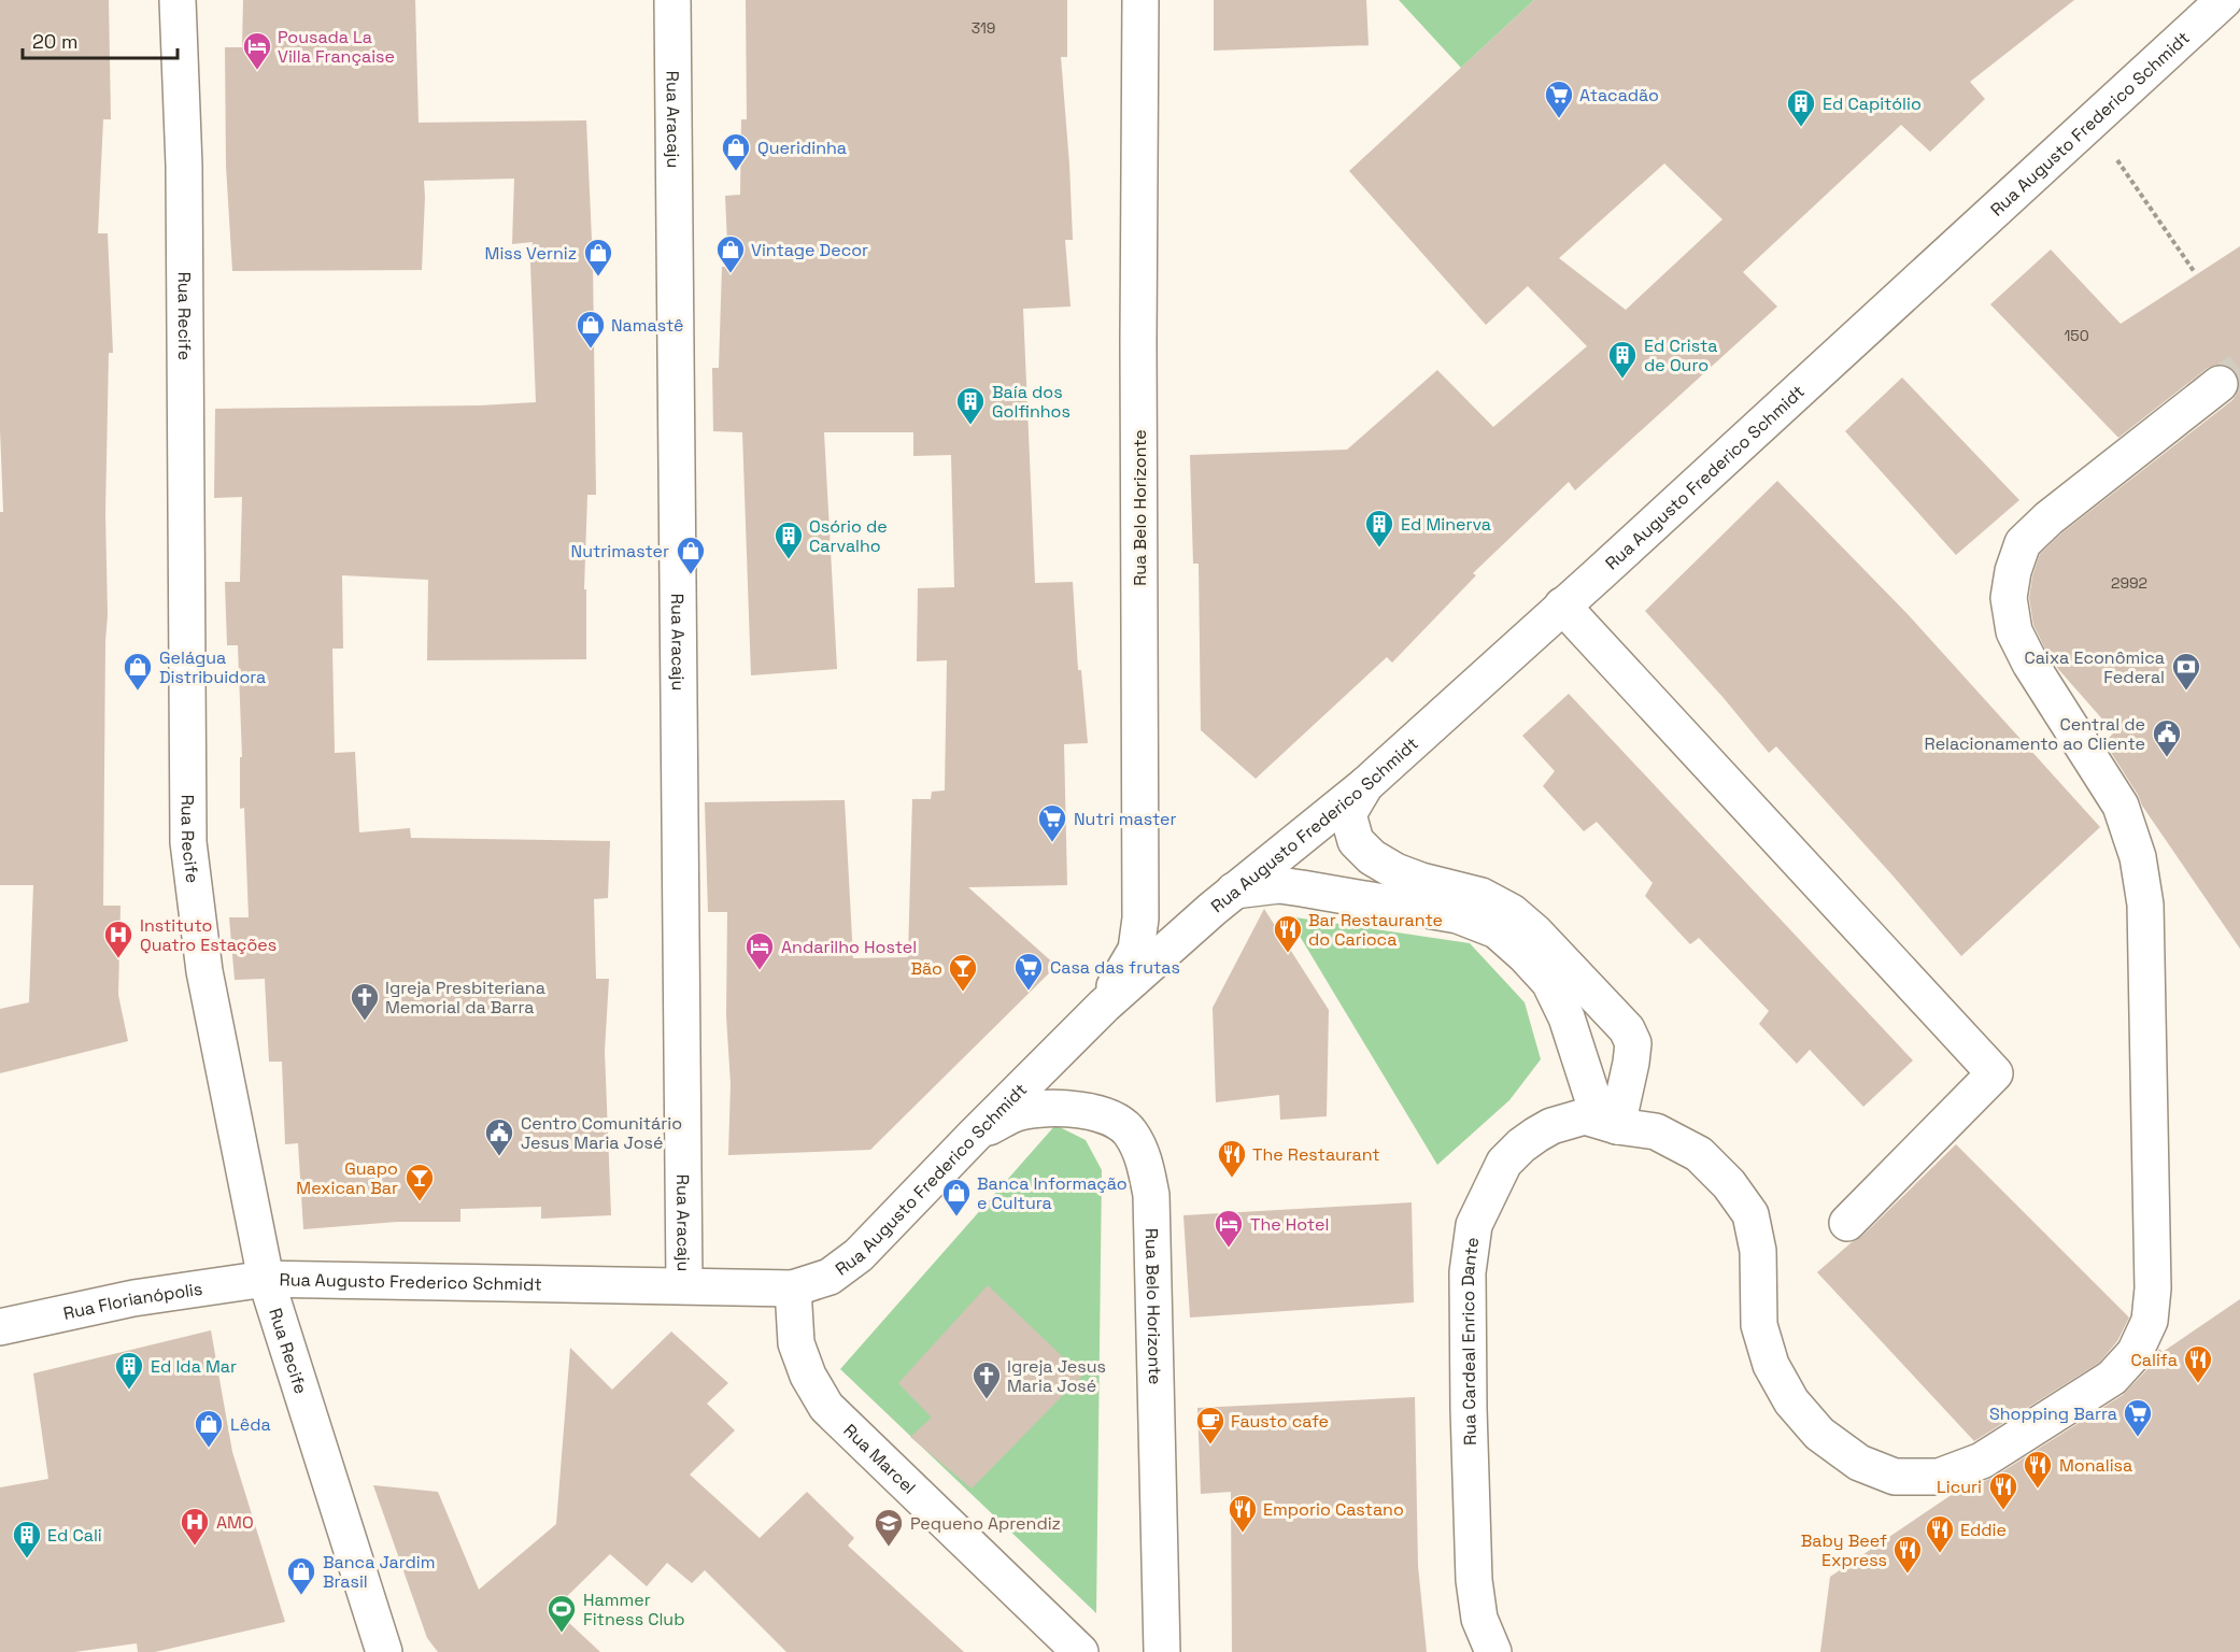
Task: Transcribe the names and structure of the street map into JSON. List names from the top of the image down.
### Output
{
  "streets": {
    "street": [
      "Rua Aracaju",
      "Rua Augusto Frederico Schmidt",
      "Rua Recife",
      "Rua Belo Horizonte",
      "Rua Florianópolis",
      "Rua Cardeal Enrico Dante",
      "Rua Marcel"
    ]
  },
  "crossings": [
    ["Rua Aracaju", "Rua Augusto Frederico Schmidt"],
    ["Rua Augusto Frederico Schmidt", "Rua Recife"],
    ["Rua Augusto Frederico Schmidt", "Rua Belo Horizonte"],
    ["Rua Augusto Frederico Schmidt", "Rua Florianópolis"],
    ["Rua Augusto Frederico Schmidt", "Rua Marcel"],
    ["Rua Recife", "Rua Florianópolis"]
  ],
  "places": {
    "hotel": ["Pousada La Villa Française", "Andarilho Hostel", "The Hotel"],
    "supermarket": [
      "Atacadão",
      "Nutri master",
      "Casa das frutas",
      "Shopping Barra"
    ],
    "building": [
      "Ed Capitólio",
      "Ed Crista de Ouro",
      "Baía dos Golfinhos",
      "Ed Minerva",
      "Osório de Carvalho",
      "Ed Ida Mar",
      "Ed Cali"
    ],
    "shop": [
      "Queridinha",
      "Vintage Decor",
      "Miss Verniz",
      "Namastê",
      "Nutrimaster",
      "Gelágua Distribuidora",
      "Banca Informação e Cultura",
      "Lêda",
      "Banca Jardim Brasil"
    ],
    "bank": ["Caixa Econômica Federal"],
    "public building": ["Central de Relacionamento ao Cliente", "Centro Comunitário Jesus Maria José"],
    "restaurant": [
      "Bar Restaurante do Carioca",
      "The Restaurant",
      "Califa",
      "Monalisa",
      "Licuri",
      "Emporio Castano",
      "Eddie",
      "Baby Beef Express"
    ],
    "hospital": ["Instituto Quatro Estações", "AMO"],
    "bar": ["Bão", "Guapo Mexican Bar"],
    "church": ["Igreja Presbiteriana Memorial da Barra", "Igreja Jesus Maria José"],
    "cafe": ["Fausto cafe"],
    "school or university": ["Pequeno Aprendiz"],
    "sports": ["Hammer Fitness Club"]
  },
  "house_numbers": ["319", "150", "2992"],
  "scale_bar": "20 m"
}
